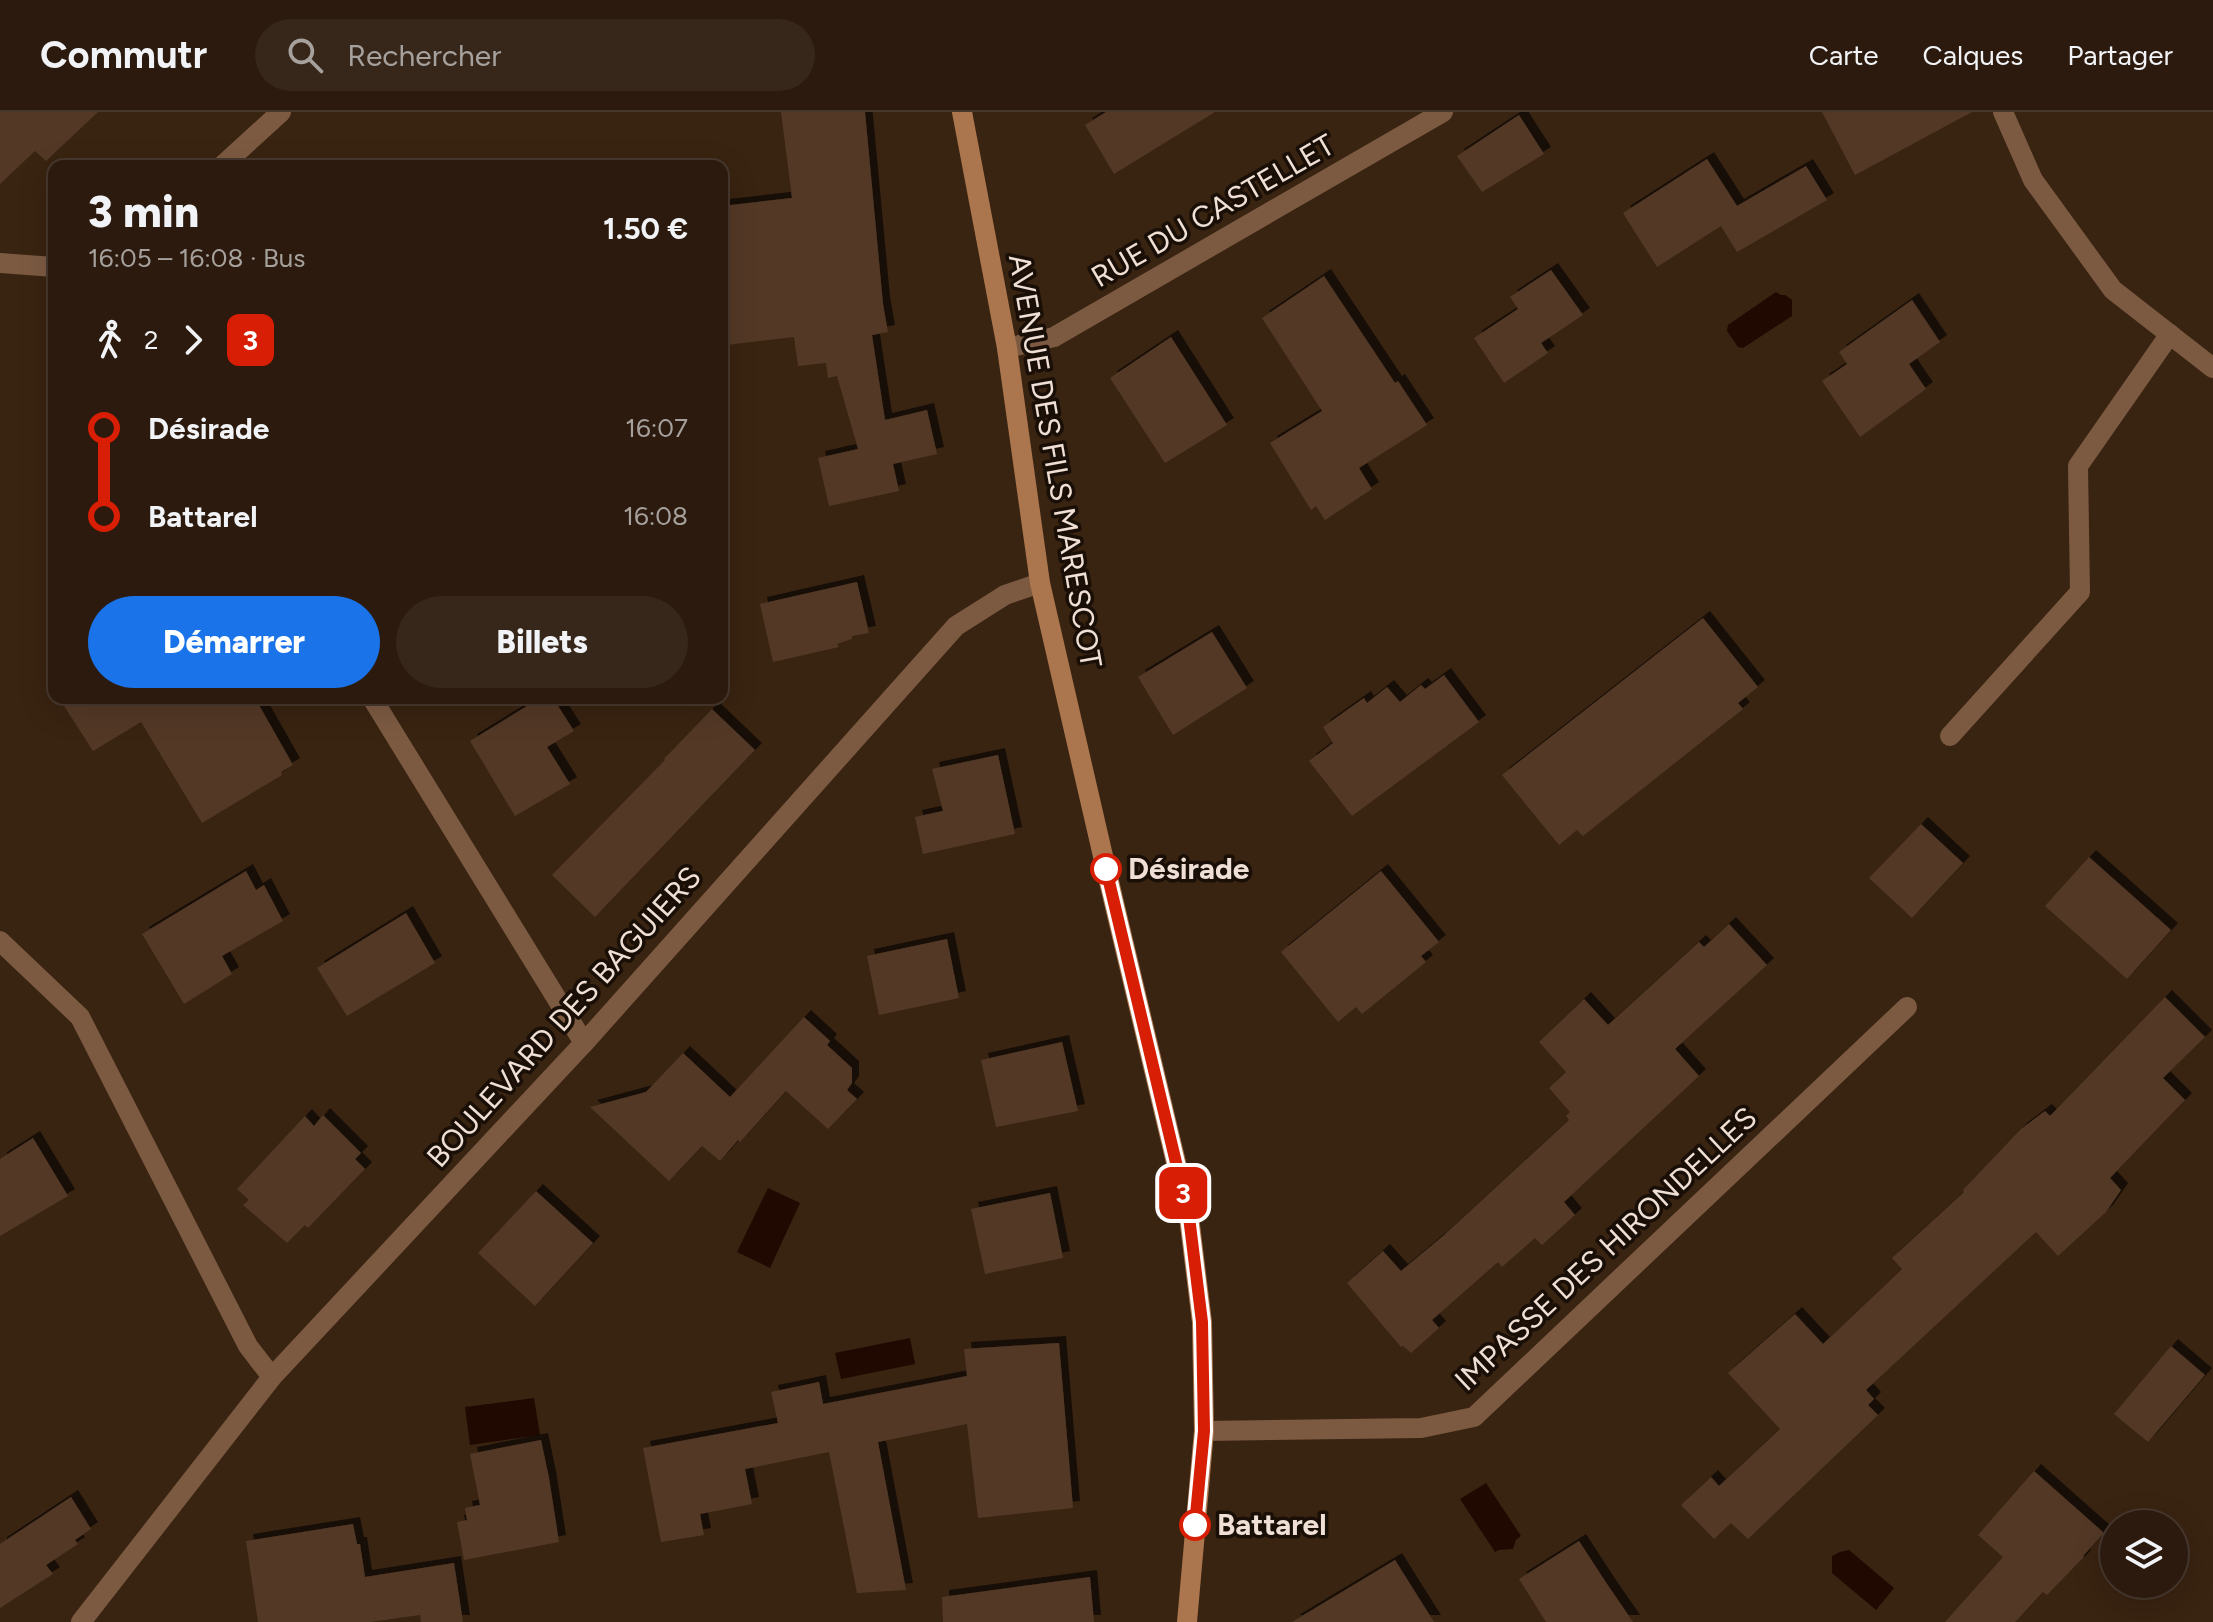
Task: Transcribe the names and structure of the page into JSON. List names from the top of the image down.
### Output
{
  "streets": {
    "street": [
      "RUE DU CASTELLET",
      "AVENUE DES FILS MARESCOT",
      "BOULEVARD DES BAGUIERS",
      "IMPASSE DES HIRONDELLES"
    ]
  },
  "crossings": [
    ["RUE DU CASTELLET", "AVENUE DES FILS MARESCOT"],
    ["AVENUE DES FILS MARESCOT", "BOULEVARD DES BAGUIERS"],
    ["AVENUE DES FILS MARESCOT", "IMPASSE DES HIRONDELLES"]
  ],
  "places": ["Désirade", "Battarel"],
  "lines": ["bus line 3"],
  "page": {
    "header": "Commutr",
    "search": "Rechercher",
    "nav": ["Carte", "Calques", "Partager"],
    "on_map": "3",
    "heading": ["3 min", "16:05 – 16:08 · Bus", "1.50 €"],
    "legs": ["2", "3"],
    "list": [
      {
        "name": "Désirade",
        "value": "16:07"
      },
      {
        "name": "Battarel",
        "value": "16:08"
      }
    ],
    "buttons": ["Démarrer", "Billets"]
  }
}
